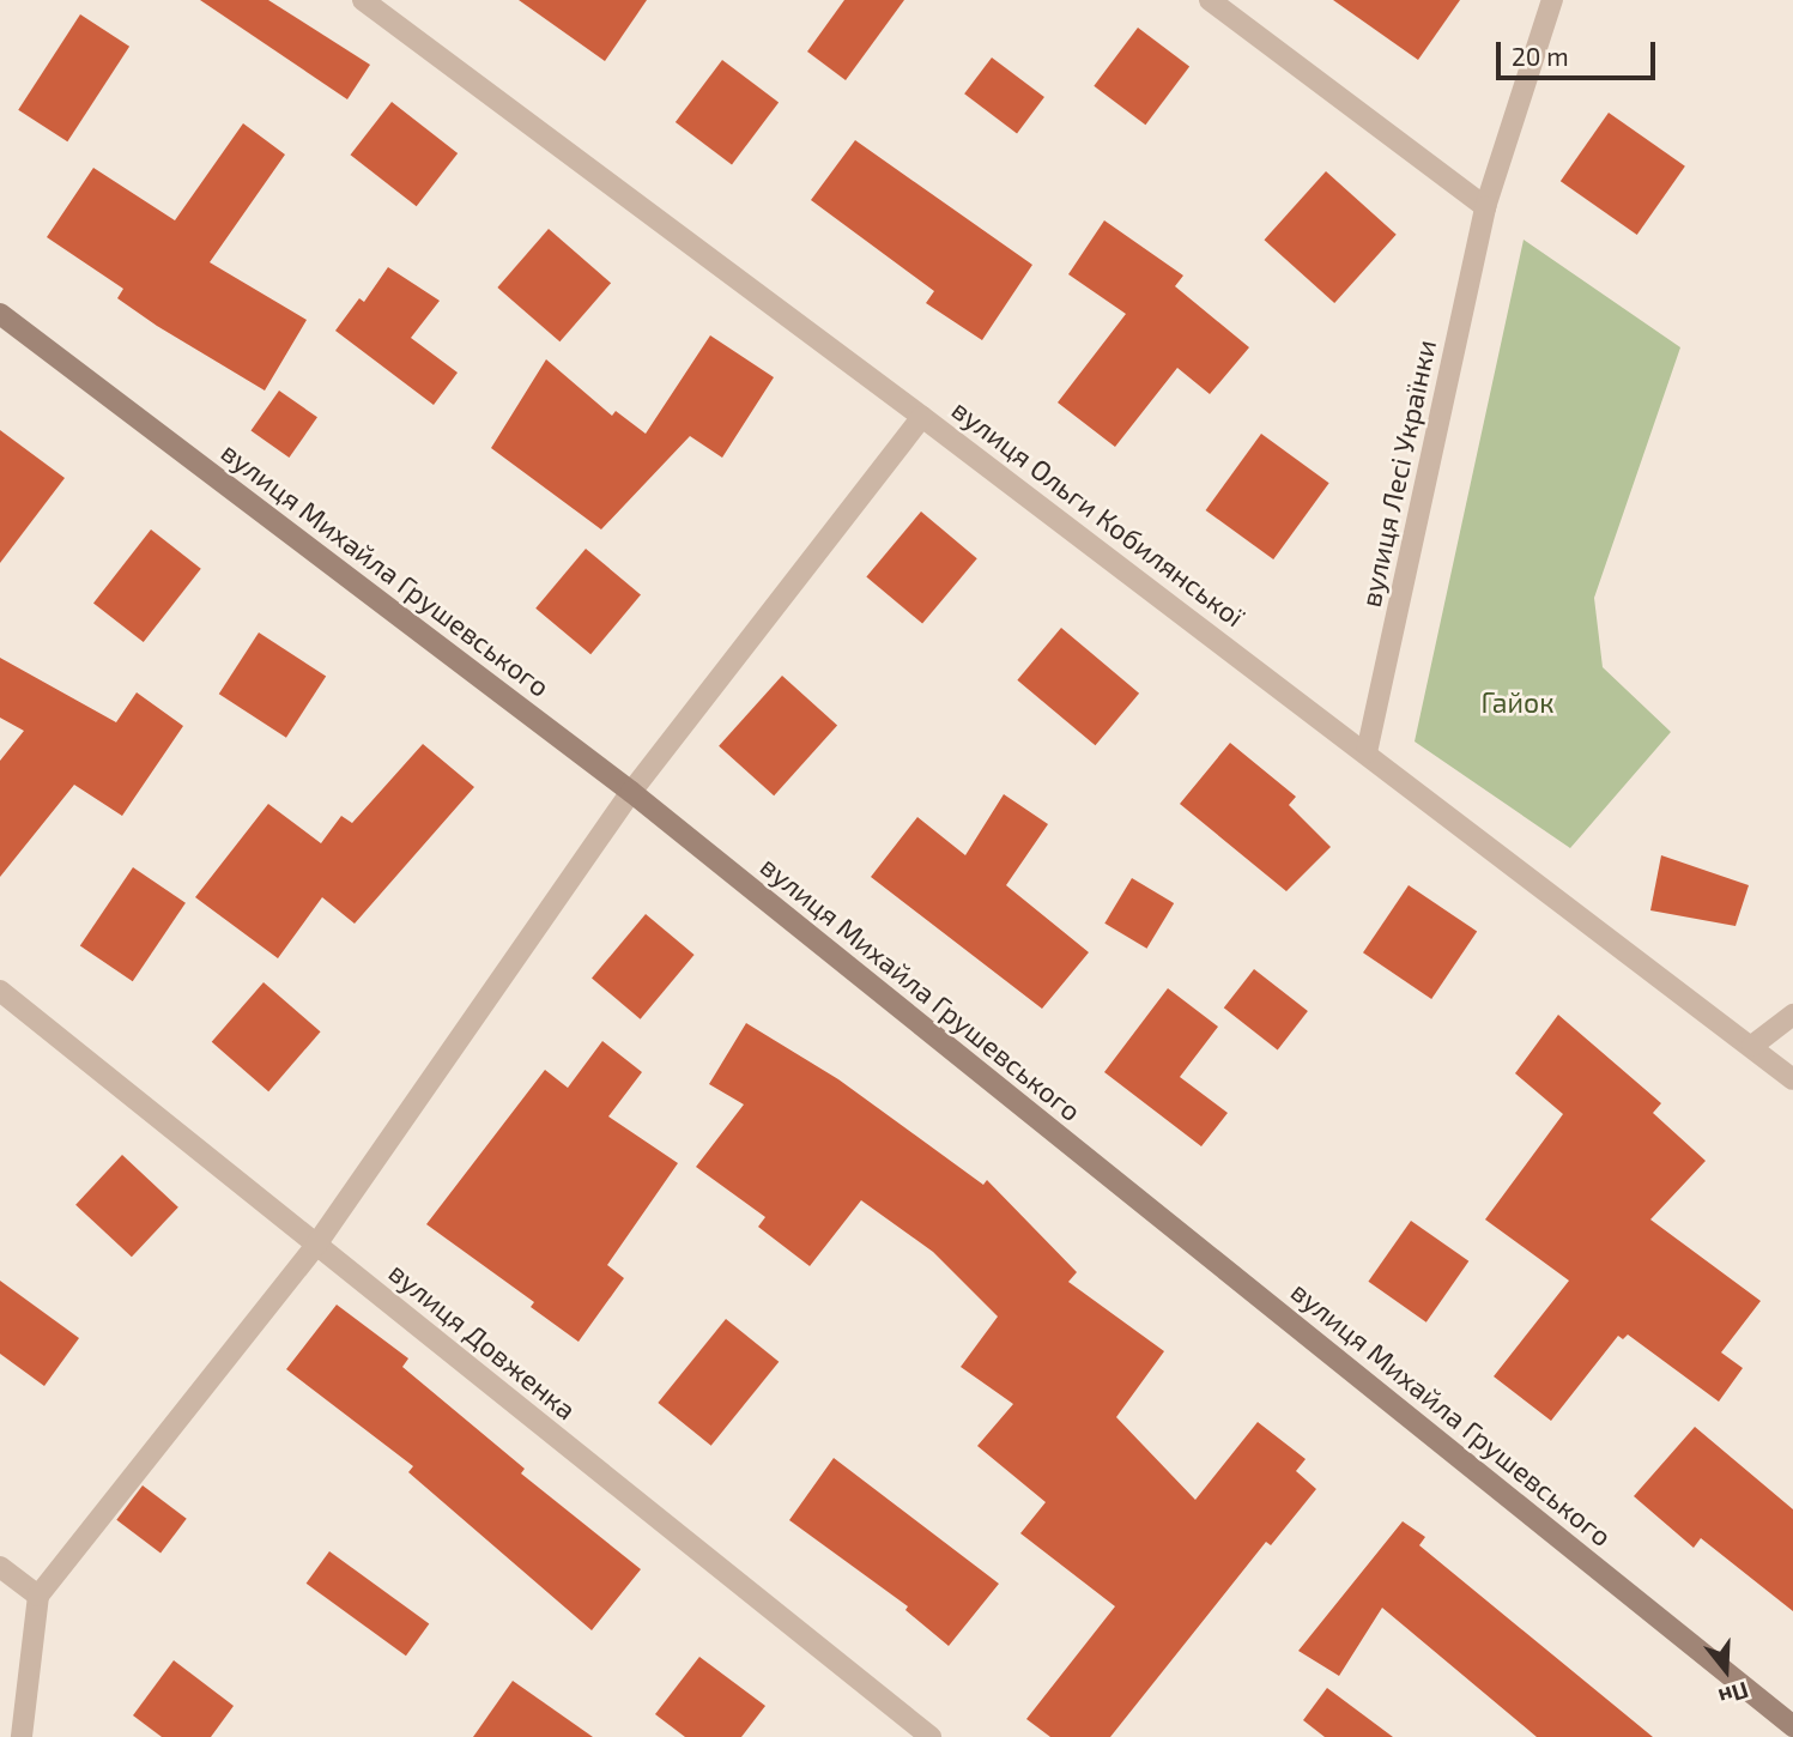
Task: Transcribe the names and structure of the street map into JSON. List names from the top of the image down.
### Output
{
  "streets": {
    "street": [
      "вулиця Лесі Українки",
      "вулиця Ольги Кобилянської",
      "вулиця Михайла Грушевського",
      "вулиця Довженка"
    ]
  },
  "crossings": [
    ["вулиця Лесі Українки", "вулиця Ольги Кобилянської"]
  ],
  "parks": ["Гайок"],
  "scale_bar": "20 m",
  "north": "bottom"
}
